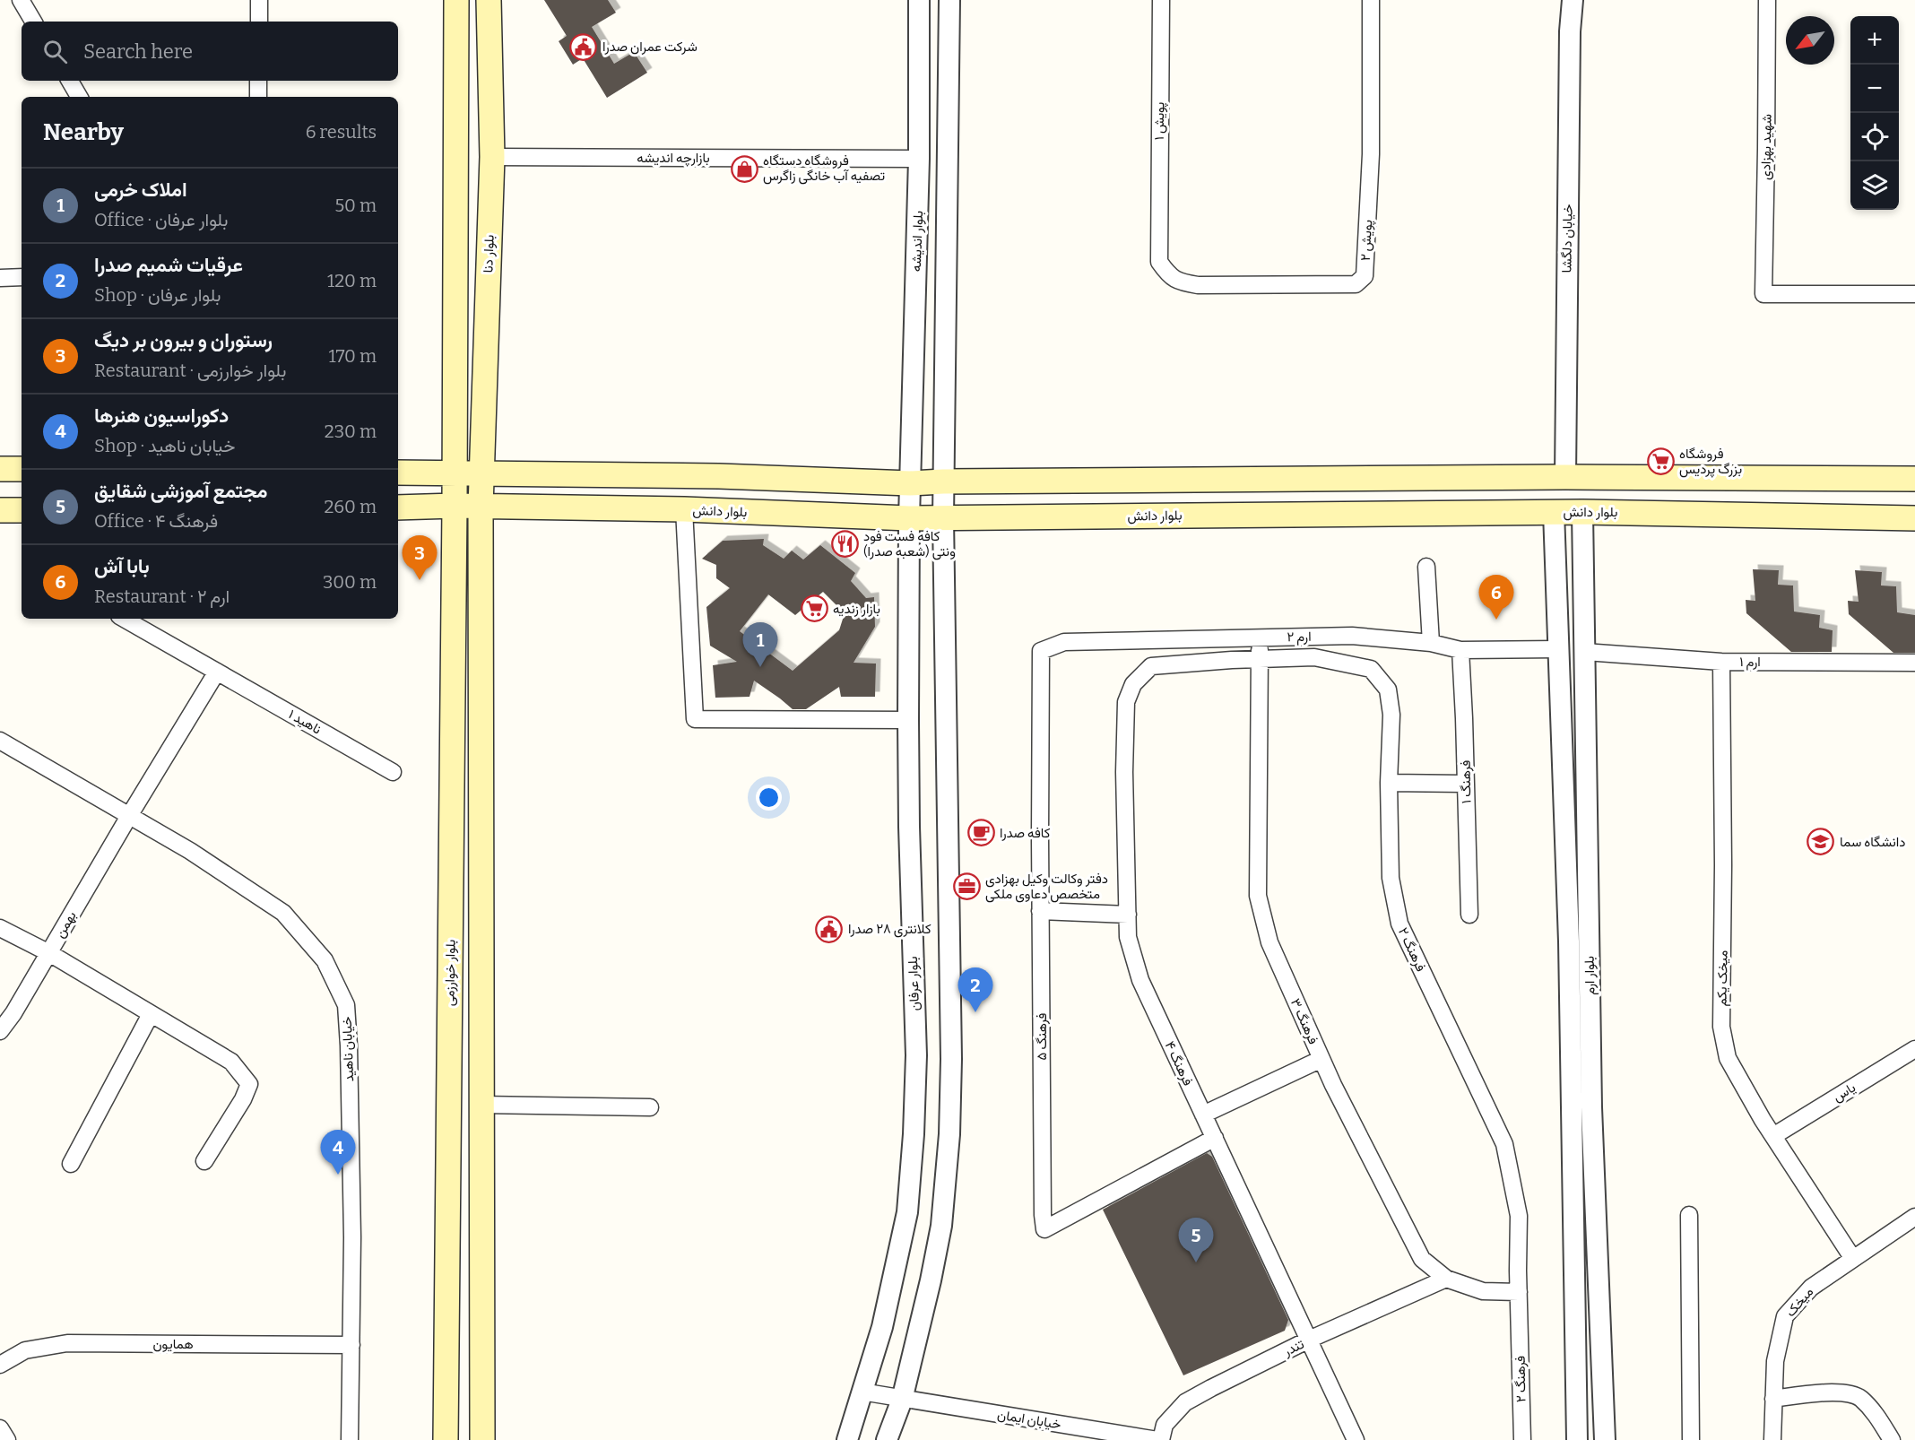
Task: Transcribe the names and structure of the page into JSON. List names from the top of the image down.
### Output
{
  "streets": {
    "main road": ["بلوار دنا", "بلوار دانش", "بلوار خوارزمی"],
    "street": [
      "پویش ۱",
      "شهید بهزادی",
      "بازارچه اندیشه",
      "خیابان دلگشا",
      "پویش ۲",
      "بلوار اندیشه",
      "ارم ۲",
      "ارم ۱",
      "ناهید ۱",
      "فرهنگ ۱",
      "بهمن",
      "فرهنگ ۲",
      "بلوار ارم",
      "میخک یکم",
      "بلوار عرفان",
      "فرهنگ ۳",
      "فرهنگ ۵",
      "خیابان ناهید",
      "فرهنگ ۴",
      "یاس",
      "میخک",
      "همایون",
      "تندر",
      "خیابان ایمان"
    ]
  },
  "crossings": [
    ["پویش ۱", "پویش ۲"],
    ["بازارچه اندیشه", "بلوار اندیشه"],
    ["بازارچه اندیشه", "بلوار دنا"],
    ["بلوار اندیشه", "بلوار دانش"],
    ["بلوار اندیشه", "بلوار عرفان"],
    ["بلوار دنا", "بلوار دانش"],
    ["بلوار دانش", "بلوار خوارزمی"],
    ["بلوار دانش", "بلوار ارم"],
    ["بلوار دانش", "بلوار عرفان"],
    ["ارم ۲", "فرهنگ ۱"],
    ["ارم ۲", "بلوار ارم"],
    ["ارم ۲", "فرهنگ ۳"],
    ["ارم ۲", "فرهنگ ۵"],
    ["ارم ۱", "بلوار ارم"],
    ["ارم ۱", "میخک یکم"],
    ["بهمن", "خیابان ناهید"],
    ["فرهنگ ۲", "فرهنگ ۳"],
    ["فرهنگ ۲", "فرهنگ ۴"],
    ["میخک یکم", "یاس"],
    ["میخک یکم", "میخک"],
    ["بلوار عرفان", "خیابان ایمان"],
    ["فرهنگ ۳", "تندر"],
    ["فرهنگ ۵", "فرهنگ ۴"],
    ["خیابان ناهید", "همایون"],
    ["فرهنگ ۴", "تندر"],
    ["تندر", "خیابان ایمان"]
  ],
  "places": {
    "public building": ["شرکت عمران صدرا", "کلانتری ۲۸ صدرا"],
    "shop": ["فروشگاه دستگاه تصفیه آب خانگی زاگرس"],
    "supermarket": ["فروشگاه بزرگ پردیس", "بازار زندیه"],
    "restaurant": ["کافه فست فود ونتی (شعبه صدرا)"],
    "cafe": ["کافه صدرا"],
    "school or university": ["دانشگاه سما"],
    "office": ["دفتر وکالت وکیل بهزادی متخصص دعاوی ملکی"]
  },
  "north": "bottom left",
  "page": {
    "map_buttons": ["+", "−"],
    "search": "Search here",
    "heading": ["Nearby", "6 results"],
    "list": [
      {
        "mark": "1",
        "name": "املاک خرمی",
        "note": "Office · بلوار عرفان",
        "value": "50 m"
      },
      {
        "mark": "2",
        "name": "عرقیات شمیم صدرا",
        "note": "Shop · بلوار عرفان",
        "value": "120 m"
      },
      {
        "mark": "3",
        "name": "رستوران و بیرون بر دیگ",
        "note": "Restaurant · بلوار خوارزمی",
        "value": "170 m"
      },
      {
        "mark": "4",
        "name": "دکوراسیون هنرها",
        "note": "Shop · خیابان ناهید",
        "value": "230 m"
      },
      {
        "mark": "5",
        "name": "مجتمع آموزشی شقایق",
        "note": "Office · فرهنگ ۴",
        "value": "260 m"
      },
      {
        "mark": "6",
        "name": "بابا آش",
        "note": "Restaurant · ارم ۲",
        "value": "300 m"
      }
    ],
    "pins": [
      "3",
      "6",
      "1",
      "2",
      "4",
      "5"
    ]
  }
}
